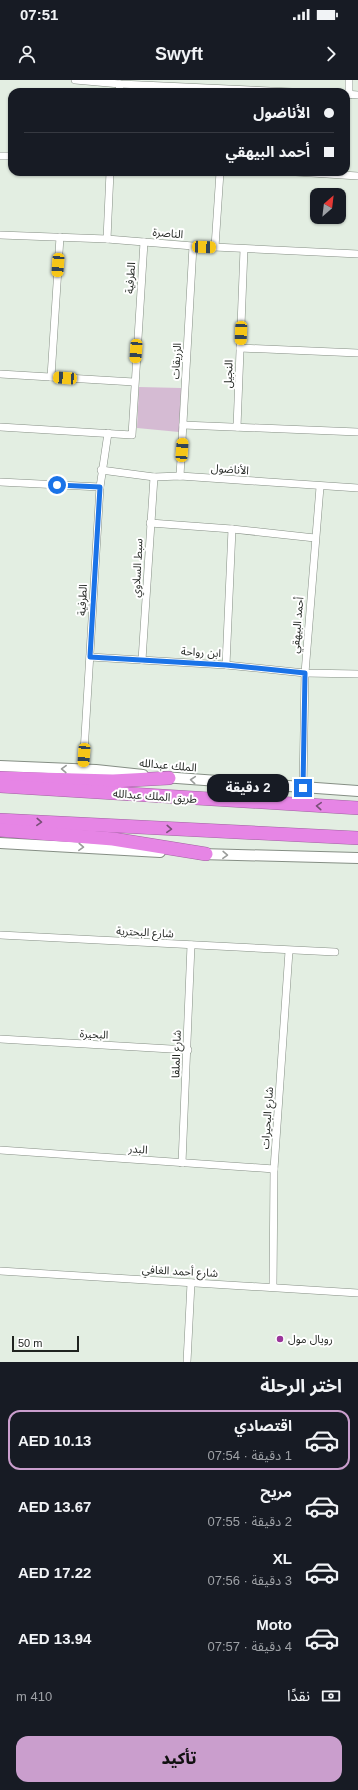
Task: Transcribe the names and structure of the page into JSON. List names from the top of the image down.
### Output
{
  "streets": {
    "highway": ["طريق الملك عبدالله"],
    "main road": ["الملك عبدالله"],
    "street": [
      "الناصرة",
      "الطرفية",
      "الزريقات",
      "النجيل",
      "الأناضول",
      "سبط السلاوي",
      "أحمد البيهقي",
      "ابن رواحة",
      "شارع البحترية",
      "البحيرة",
      "شارع الملقا",
      "شارع البحيرات",
      "البدر",
      "شارع أحمد الغافي"
    ]
  },
  "crossings": [
    ["الناصرة", "الطرفية"],
    ["الناصرة", "الزريقات"],
    ["الناصرة", "النجيل"],
    ["الطرفية", "الأناضول"],
    ["الطرفية", "ابن رواحة"],
    ["الطرفية", "الملك عبدالله"],
    ["الزريقات", "الأناضول"],
    ["الأناضول", "سبط السلاوي"],
    ["الأناضول", "أحمد البيهقي"],
    ["سبط السلاوي", "ابن رواحة"],
    ["أحمد البيهقي", "ابن رواحة"],
    ["أحمد البيهقي", "الملك عبدالله"],
    ["شارع البحترية", "شارع الملقا"],
    ["شارع البحترية", "شارع البحيرات"],
    ["البحيرة", "شارع الملقا"],
    ["شارع الملقا", "البدر"],
    ["شارع البحيرات", "البدر"],
    ["شارع البحيرات", "شارع أحمد الغافي"]
  ],
  "places": ["رويال مول"],
  "scale_bar": "50 m",
  "north": "top right",
  "page": {
    "status": "07:51",
    "header": "Swyft",
    "banner": ["الأناضول", "أحمد البيهقي"],
    "bubble": "2 دقيقة",
    "scale": "50 m",
    "heading": "اختر الرحلة",
    "list": [
      {
        "name": "اقتصادي",
        "note": "1 دقيقة · 07:54",
        "value": "AED 10.13"
      },
      {
        "name": "مريح",
        "note": "2 دقيقة · 07:55",
        "value": "AED 13.67"
      },
      {
        "name": "XL",
        "note": "3 دقيقة · 07:56",
        "value": "AED 17.22"
      },
      {
        "name": "Moto",
        "note": "4 دقيقة · 07:57",
        "value": "AED 13.94"
      }
    ],
    "pay": ["نقدًا", "410 m"],
    "buttons": "تأكيد"
  }
}
